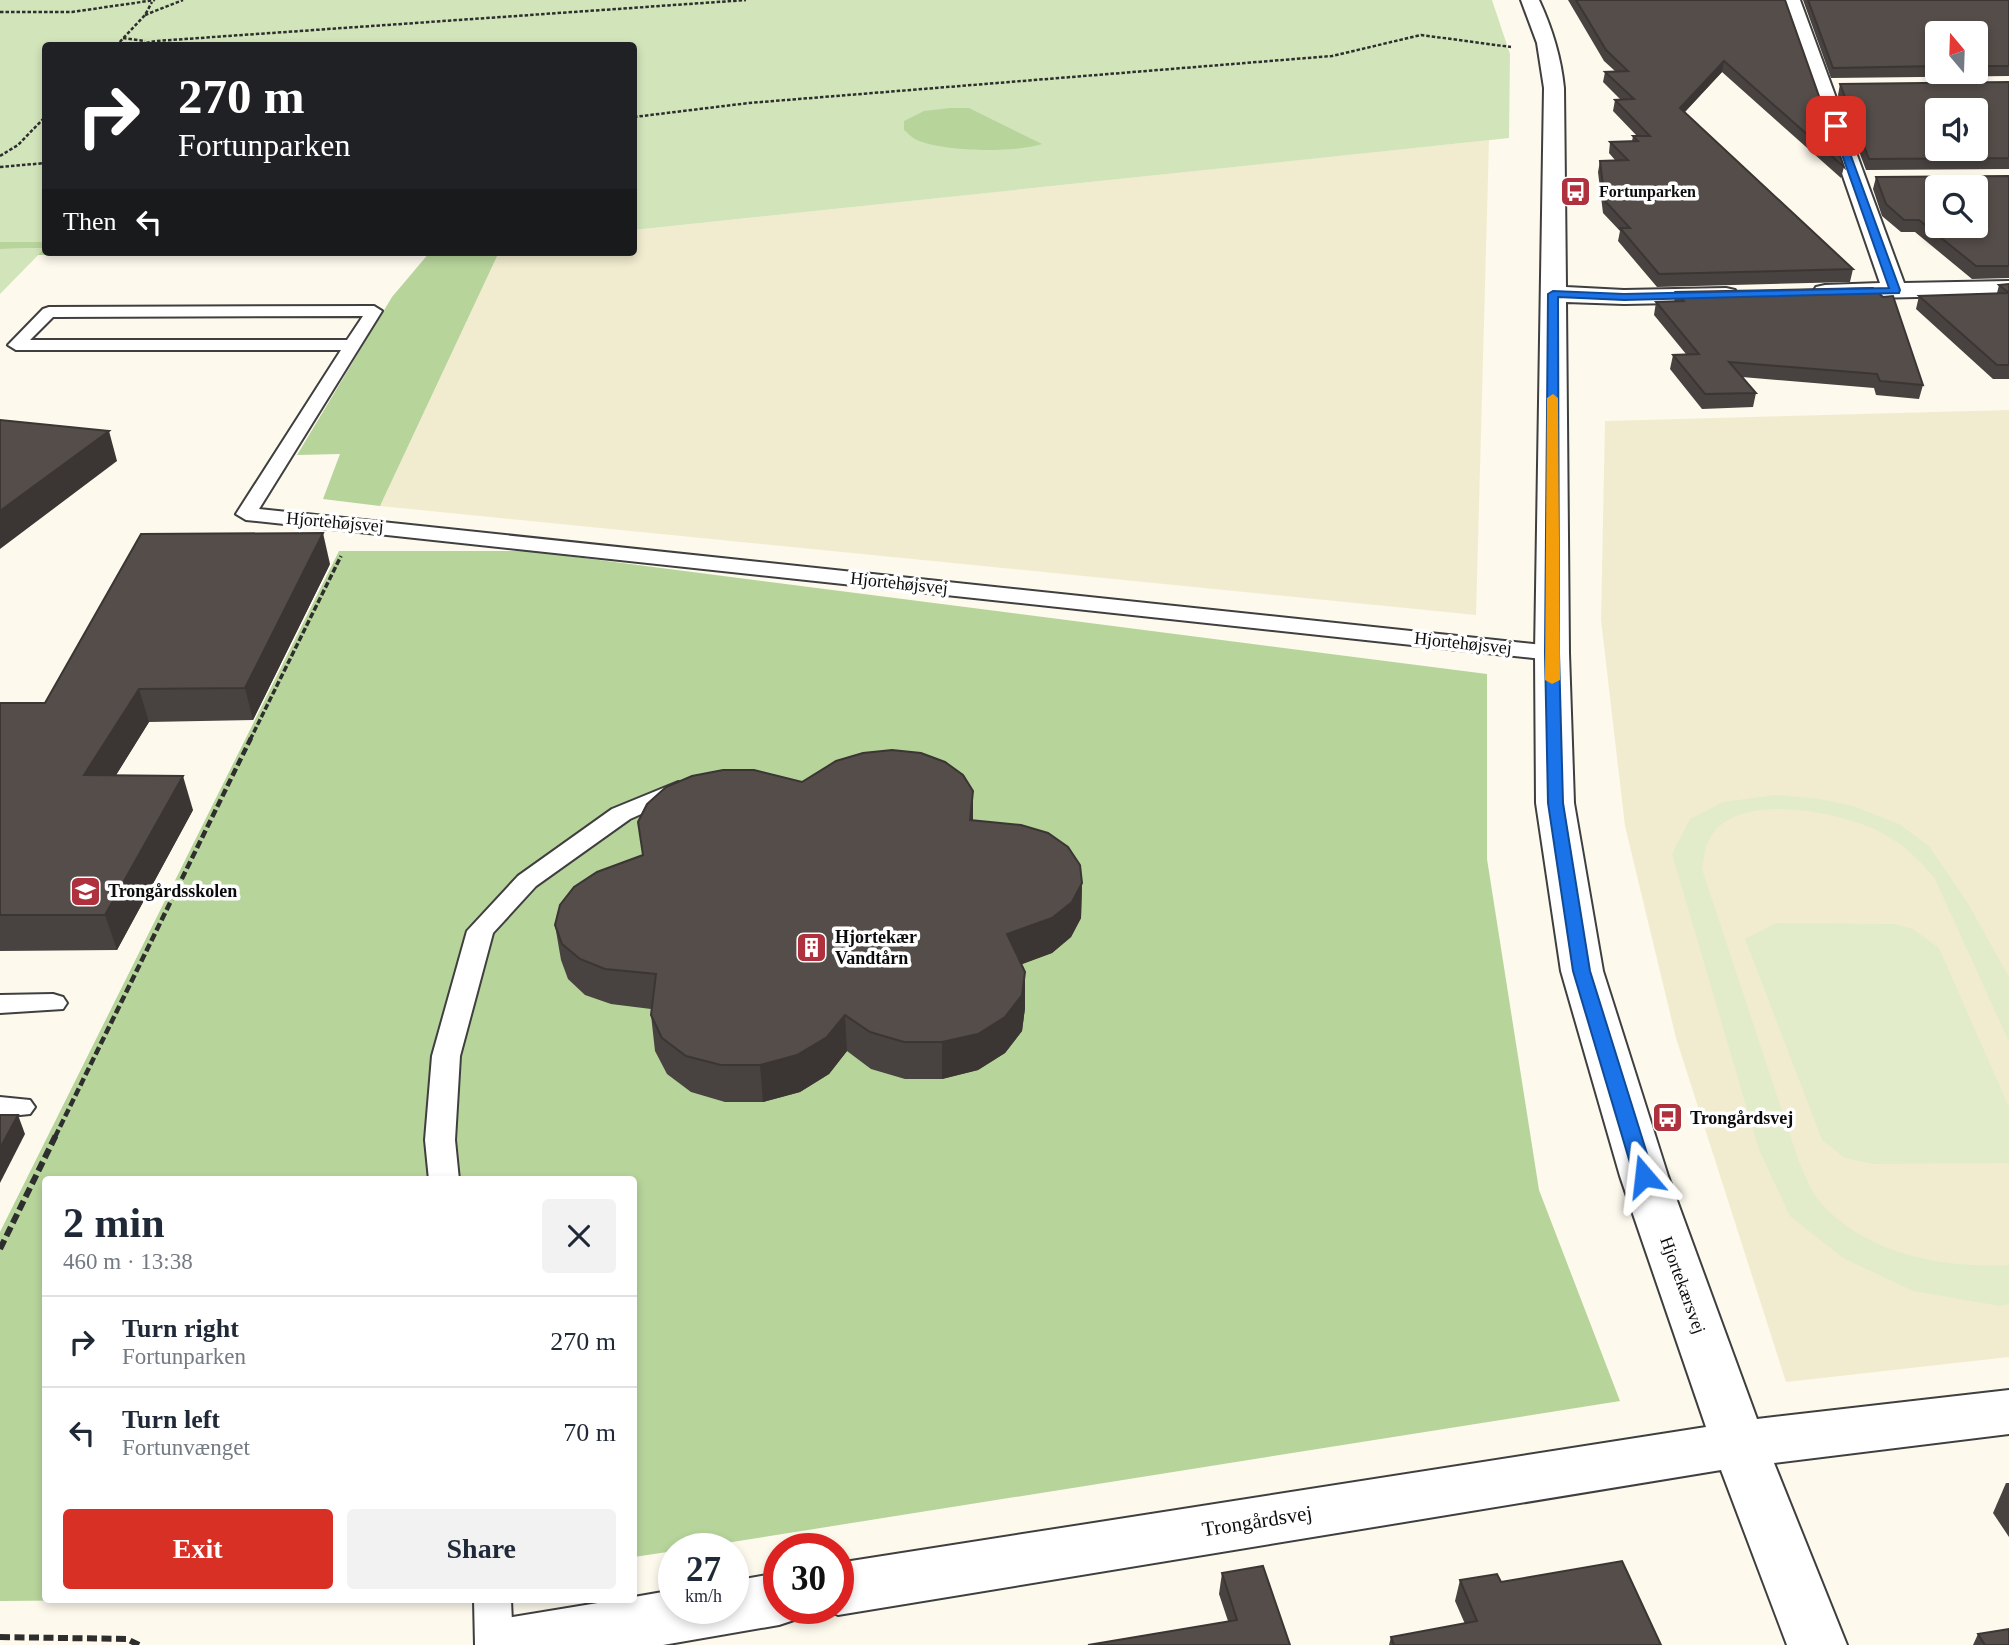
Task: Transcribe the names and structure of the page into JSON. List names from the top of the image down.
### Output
{
  "streets": {
    "street": ["Hjortekærsvej", "Trongårdsvej"],
    "lane": ["Hjortehøjsvej"]
  },
  "crossings": [
    ["Hjortehøjsvej", "Hjortekærsvej"],
    ["Hjortekærsvej", "Trongårdsvej"]
  ],
  "places": {
    "bus stop": ["Fortunparken", "Trongårdsvej"],
    "school or university": ["Trongårdsskolen"],
    "building": ["Hjortekær Vandtårn"]
  },
  "north": "top",
  "page": {
    "turn": ["270 m", "Fortunparken"],
    "then": "Then",
    "heading": ["2 min", "460 m · 13:38"],
    "list": [
      {
        "name": "Turn right",
        "note": "Fortunparken",
        "value": "270 m"
      },
      {
        "name": "Turn left",
        "note": "Fortunvænget",
        "value": "70 m"
      }
    ],
    "buttons": ["Exit", "Share"],
    "speed": "27 km/h",
    "limit": "30"
  }
}
